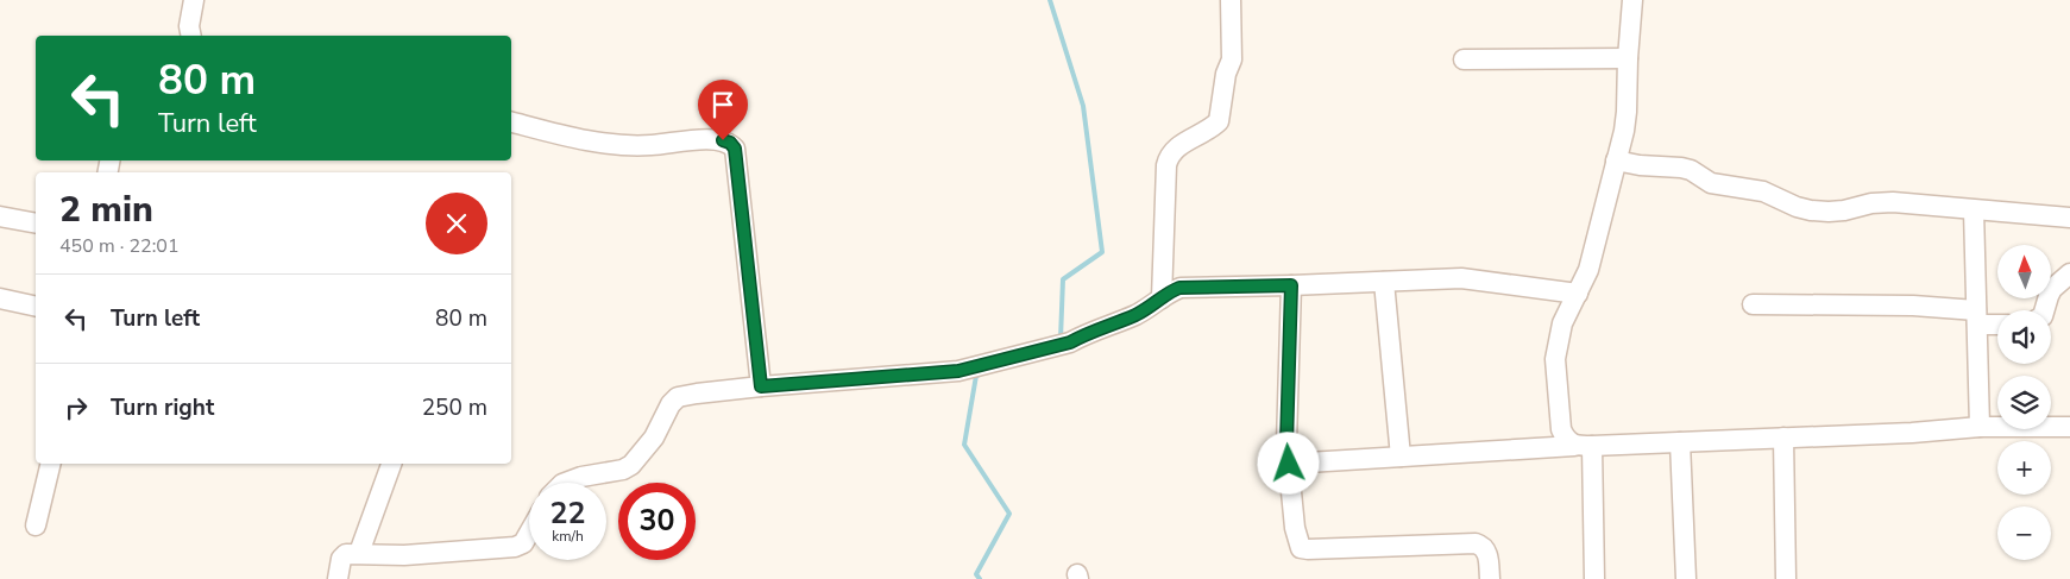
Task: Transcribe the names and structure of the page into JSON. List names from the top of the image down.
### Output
{
  "north": "top",
  "page": {
    "turn": ["80 m", "Turn left"],
    "heading": ["2 min", "450 m · 22:01"],
    "map_buttons": ["+", "−"],
    "list": [
      {
        "name": "Turn left",
        "value": "80 m"
      },
      {
        "name": "Turn right",
        "value": "250 m"
      }
    ],
    "speed": "22 km/h",
    "limit": "30"
  }
}
